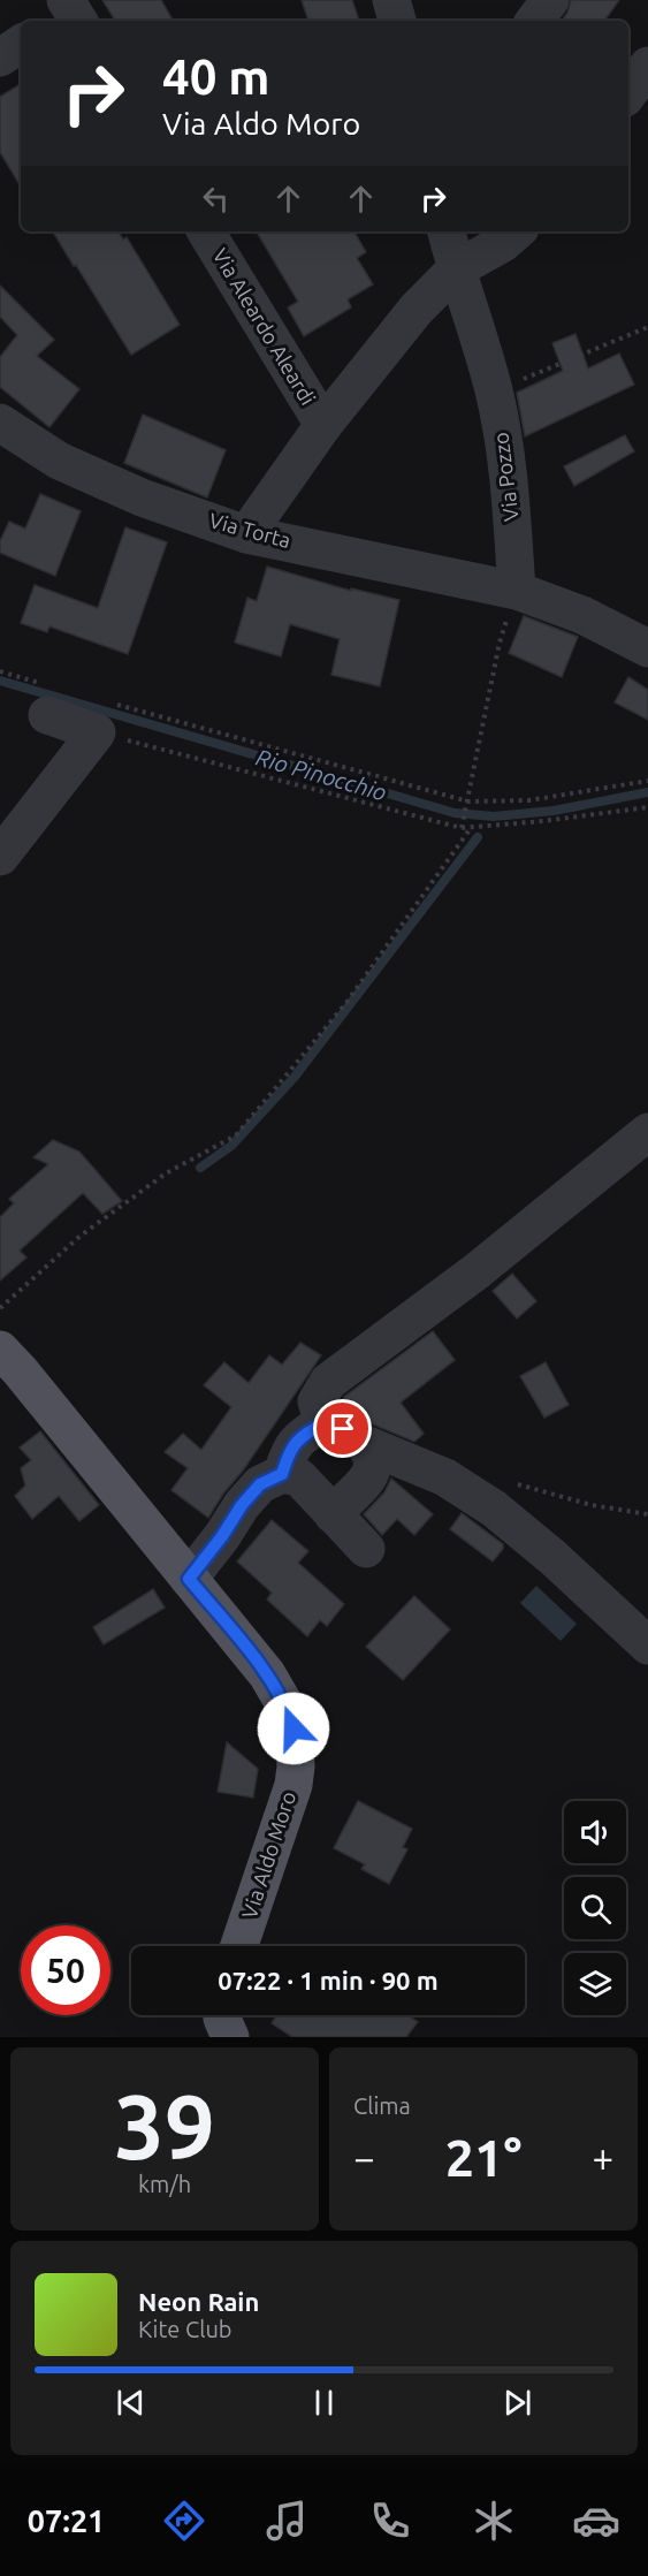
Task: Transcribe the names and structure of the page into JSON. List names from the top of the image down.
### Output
{
  "streets": {
    "main road": ["Via Aldo Moro"],
    "street": ["Via Aleardo Aleardi", "Via Pozzo", "Via Torta"]
  },
  "crossings": [
    ["Via Aleardo Aleardi", "Via Pozzo"],
    ["Via Aleardo Aleardi", "Via Torta"],
    ["Via Pozzo", "Via Torta"]
  ],
  "water": ["Rio Pinocchio"],
  "page": {
    "turn": ["40 m", "Via Aldo Moro"],
    "limit": "50",
    "trip": "07:22 · 1 min · 90 m",
    "tile": [
      ["39", "km/h"],
      "Clima"
    ],
    "heat": ["−", "21°", "+"],
    "song": ["Neon Rain", "Kite Club"],
    "tabs": "07:21"
  }
}
